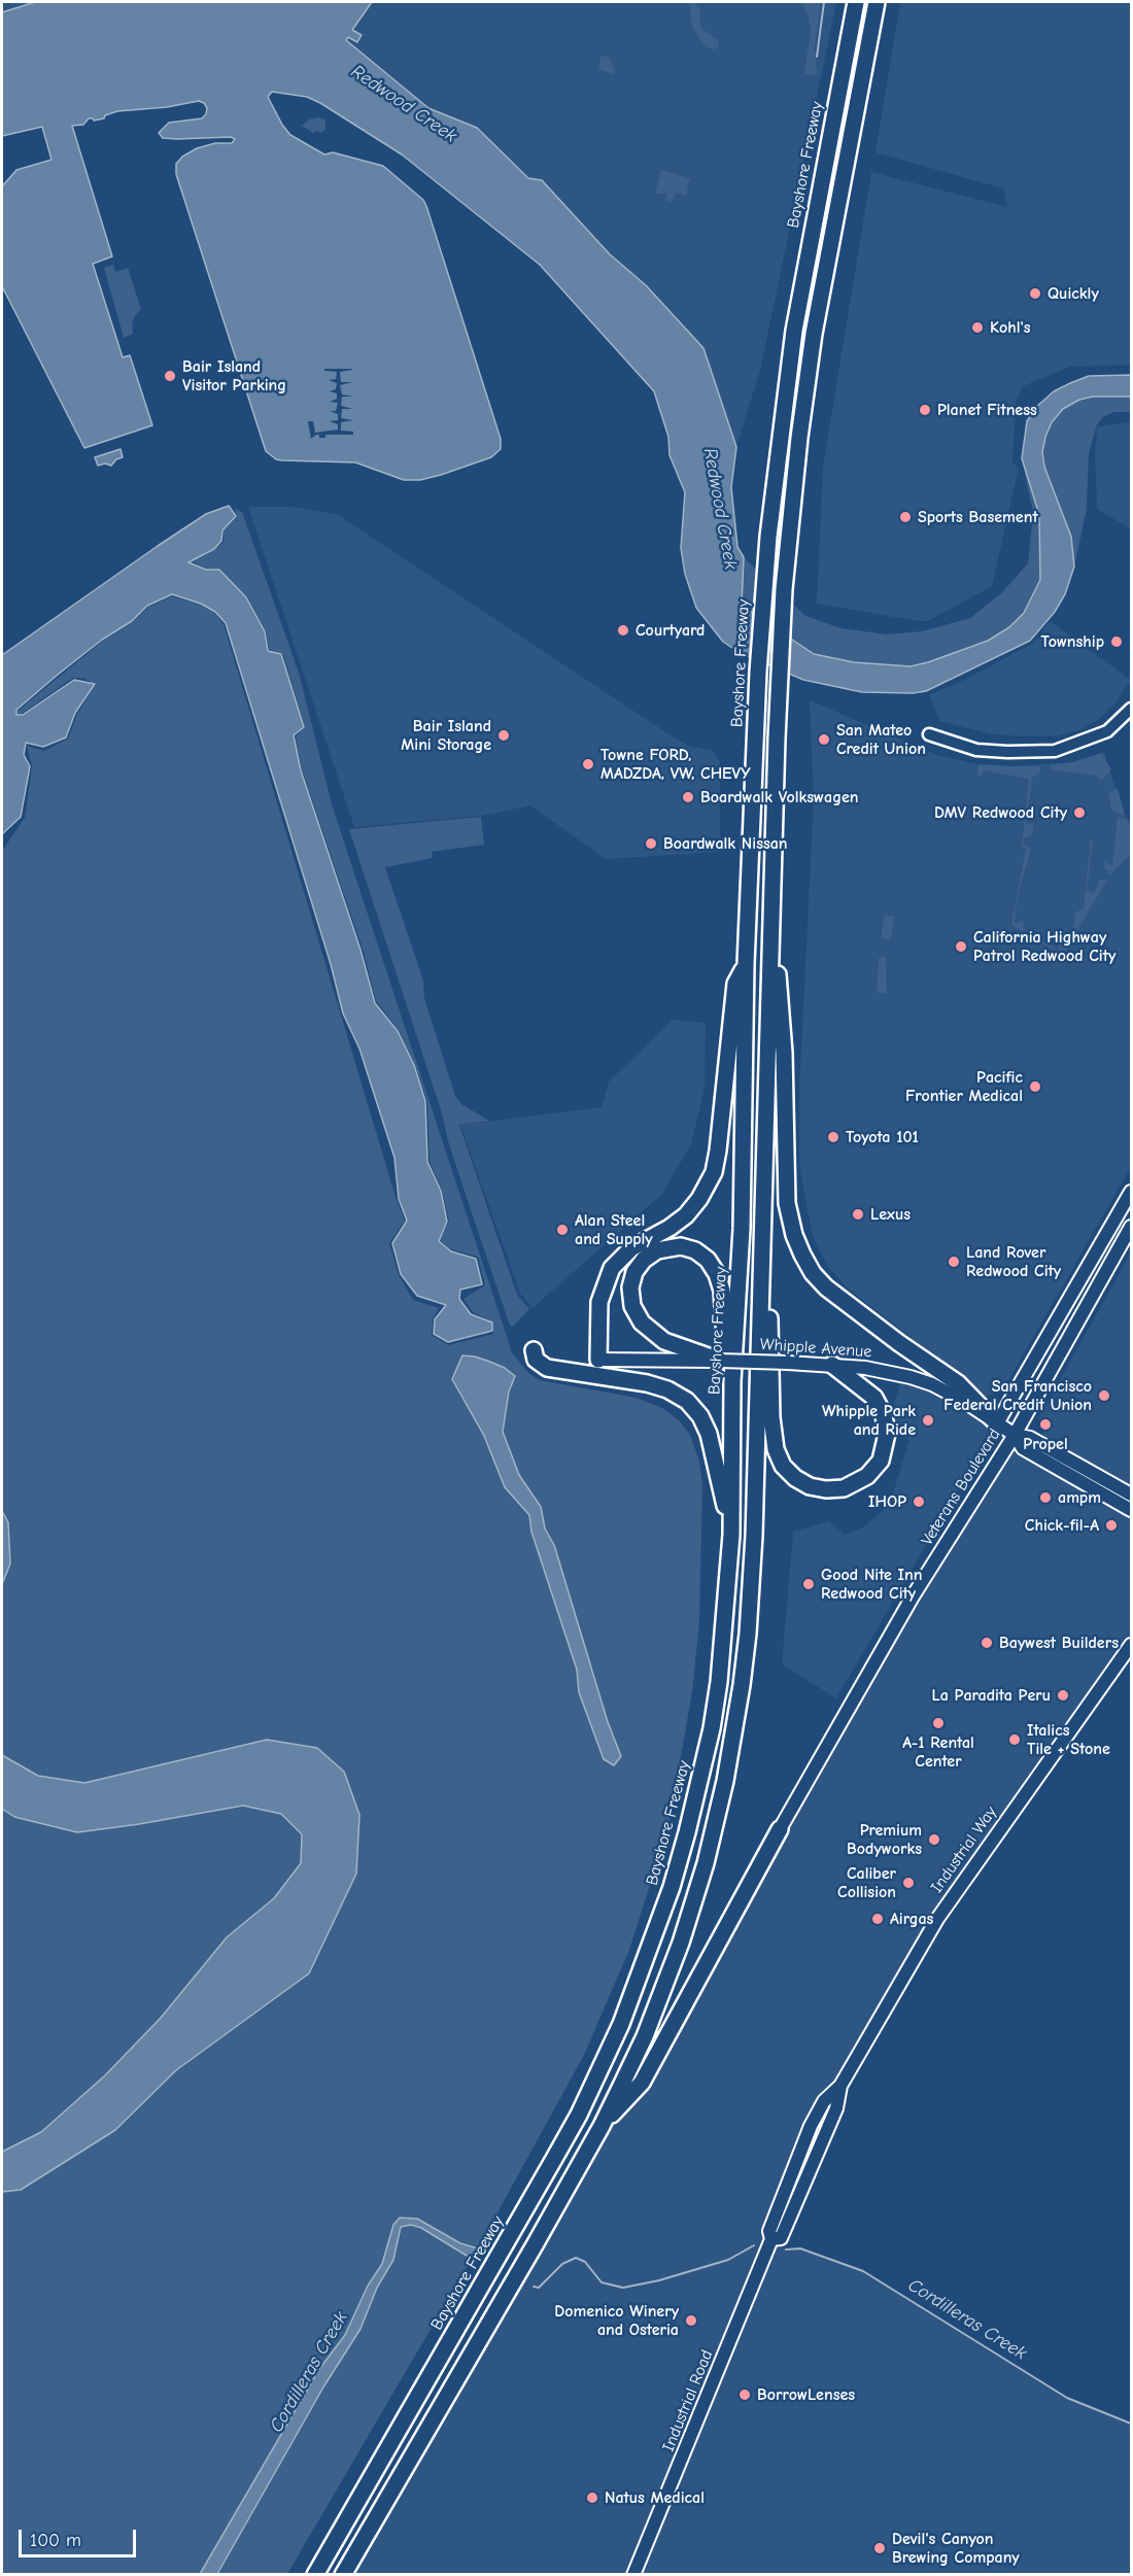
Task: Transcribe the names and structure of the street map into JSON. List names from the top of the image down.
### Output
{
  "streets": {
    "highway": ["Bayshore Freeway"],
    "main road": [
      "Whipple Avenue",
      "Veterans Boulevard",
      "Industrial Way",
      "Industrial Road"
    ]
  },
  "crossings": [
    ["Whipple Avenue", "Veterans Boulevard"],
    ["Industrial Way", "Industrial Road"]
  ],
  "water": ["Redwood Creek", "Cordilleras Creek"],
  "places": [
    "Quickly",
    "Kohl's",
    "Bair Island Visitor Parking",
    "Planet Fitness",
    "Sports Basement",
    "Courtyard",
    "Township",
    "Bair Island Mini Storage",
    "San Mateo Credit Union",
    "Towne FORD, MADZDA, VW, CHEVY",
    "Boardwalk Volkswagen",
    "DMV Redwood City",
    "Boardwalk Nissan",
    "California Highway Patrol Redwood City",
    "Pacific Frontier Medical",
    "Toyota 101",
    "Lexus",
    "Alan Steel and Supply",
    "Land Rover Redwood City",
    "San Francisco Federal Credit Union",
    "Whipple Park and Ride",
    "Propel",
    "ampm",
    "IHOP",
    "Chick-fil-A",
    "Good Nite Inn Redwood City",
    "Baywest Builders",
    "La Paradita Peru",
    "A-1 Rental Center",
    "Italics Tile + Stone",
    "Premium Bodyworks",
    "Caliber Collision",
    "Airgas",
    "Domenico Winery and Osteria",
    "BorrowLenses",
    "Natus Medical",
    "Devil's Canyon Brewing Company"
  ],
  "scale_bar": "100 m"
}
